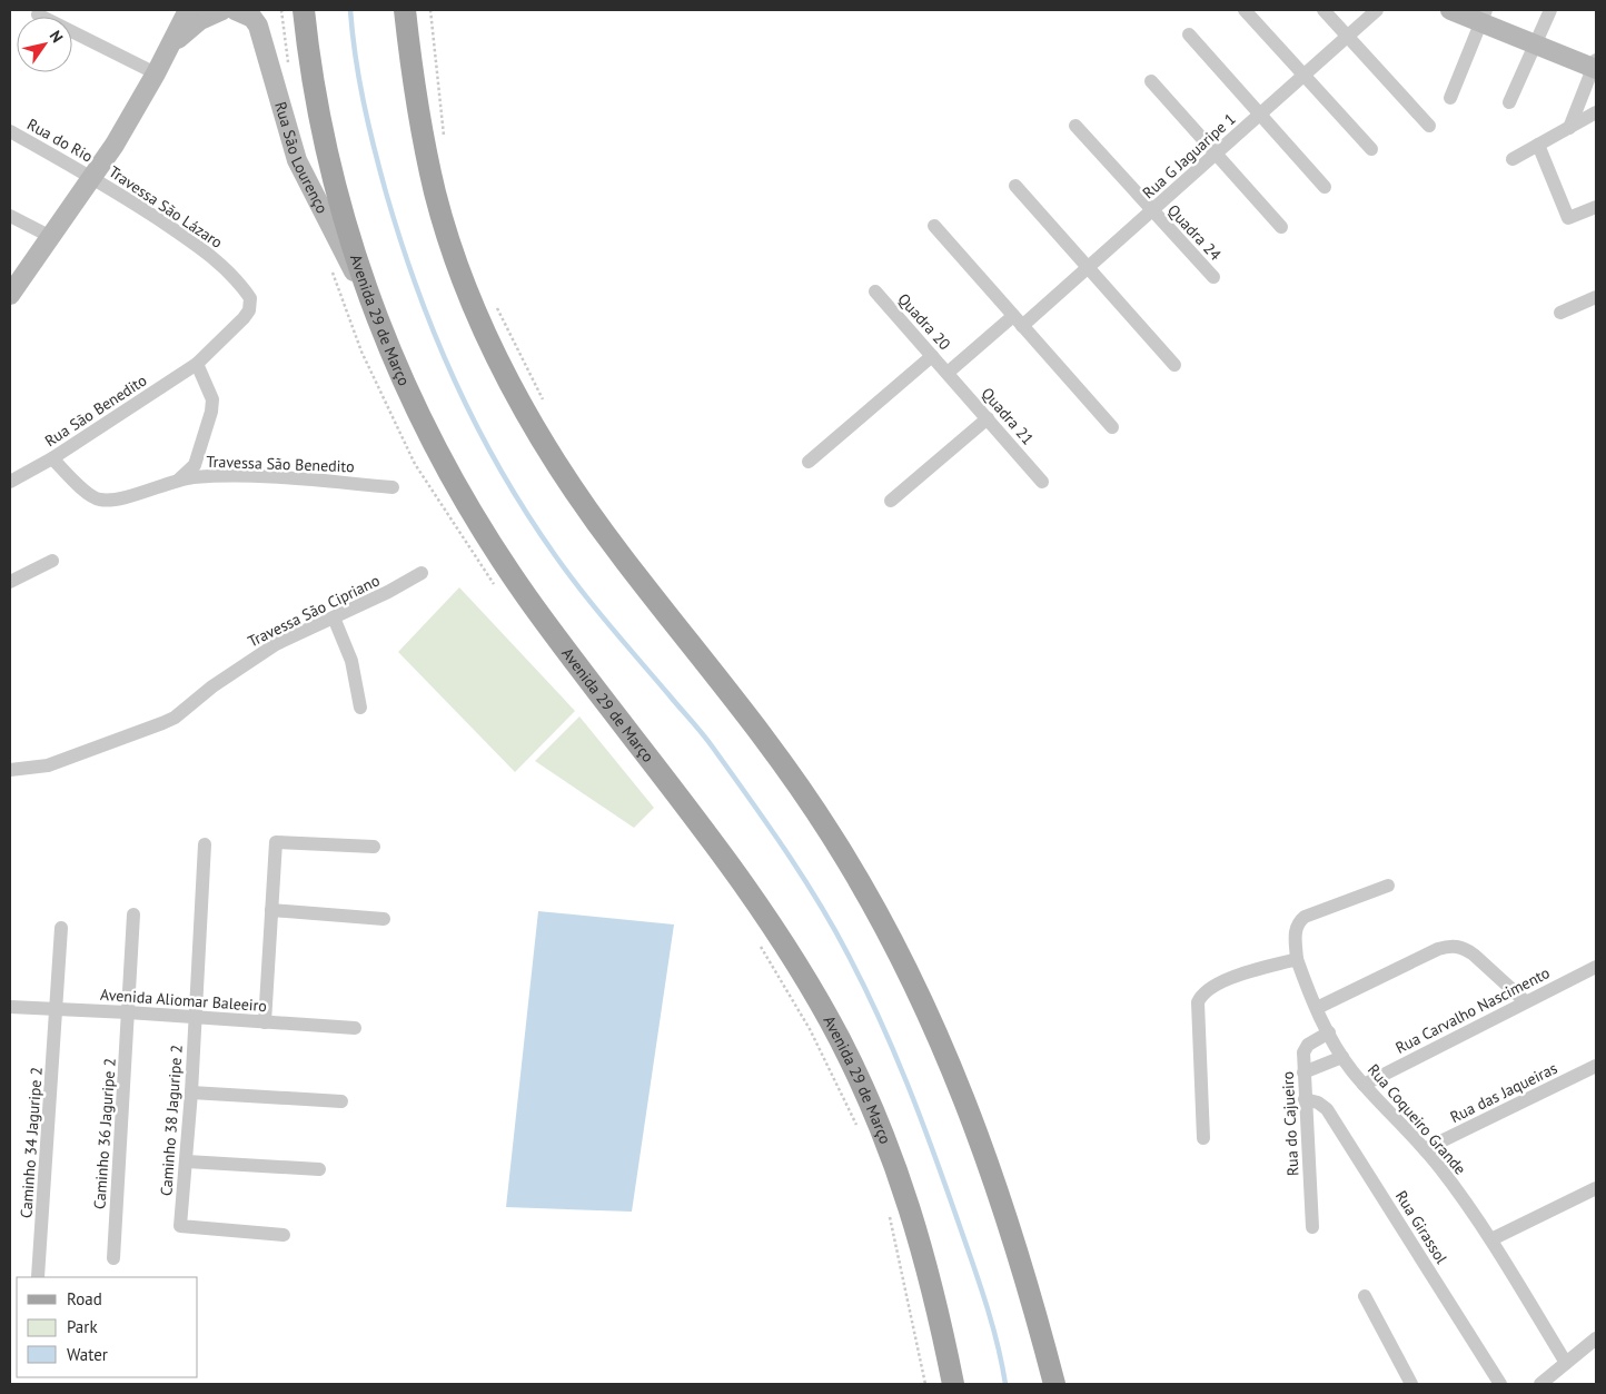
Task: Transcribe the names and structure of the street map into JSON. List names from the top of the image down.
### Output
{
  "streets": {
    "main road": ["Rua São Lourenço", "Avenida 29 de Março"],
    "street": [
      "Rua do Rio",
      "Rua G Jaguaripe 1",
      "Travessa São Lázaro",
      "Quadra 24",
      "Quadra 20",
      "Rua São Benedito",
      "Quadra 21",
      "Travessa São Benedito",
      "Travessa São Cipriano",
      "Avenida Aliomar Baleeiro",
      "Rua Carvalho Nascimento",
      "Rua das Jaqueiras",
      "Rua Coqueiro Grande",
      "Caminho 38 Jaguripe 2",
      "Rua do Cajueiro",
      "Caminho 36 Jaguripe 2",
      "Caminho 34 Jaguripe 2",
      "Rua Girassol"
    ]
  },
  "crossings": [
    ["Rua do Rio", "Travessa São Lázaro"],
    ["Rua G Jaguaripe 1", "Quadra 24"],
    ["Rua G Jaguaripe 1", "Quadra 20"],
    ["Rua G Jaguaripe 1", "Quadra 21"],
    ["Rua São Lourenço", "Avenida 29 de Março"],
    ["Travessa São Lázaro", "Rua São Benedito"],
    ["Quadra 20", "Quadra 21"],
    ["Rua São Benedito", "Travessa São Benedito"],
    ["Avenida Aliomar Baleeiro", "Caminho 38 Jaguripe 2"],
    ["Avenida Aliomar Baleeiro", "Caminho 36 Jaguripe 2"],
    ["Avenida Aliomar Baleeiro", "Caminho 34 Jaguripe 2"],
    ["Rua Carvalho Nascimento", "Rua Coqueiro Grande"],
    ["Rua das Jaqueiras", "Rua Coqueiro Grande"],
    ["Rua Coqueiro Grande", "Rua do Cajueiro"],
    ["Rua do Cajueiro", "Rua Girassol"]
  ],
  "legend": ["Road", "Park", "Water"],
  "north": "top right"
}
